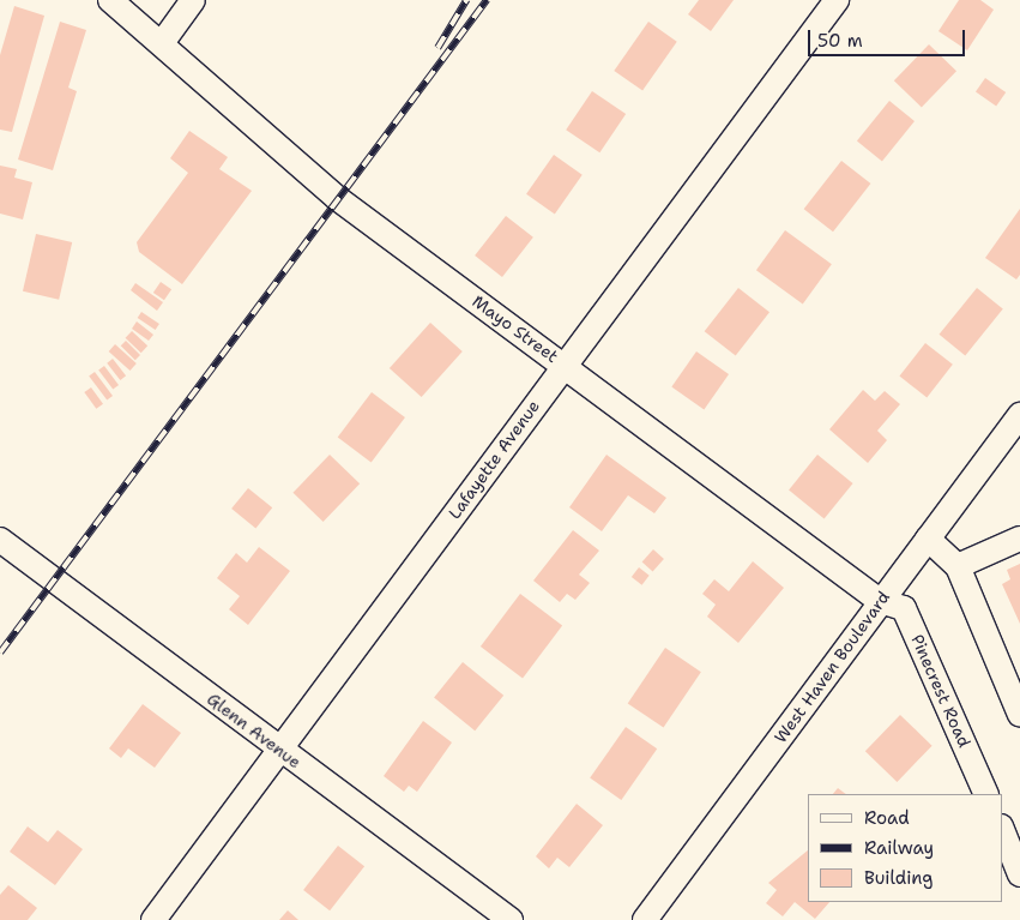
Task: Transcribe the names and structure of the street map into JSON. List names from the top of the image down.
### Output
{
  "streets": {
    "street": [
      "Mayo Street",
      "Lafayette Avenue",
      "West Haven Boulevard",
      "Pinecrest Road",
      "Glenn Avenue"
    ]
  },
  "crossings": [
    ["Mayo Street", "Lafayette Avenue"],
    ["Mayo Street", "West Haven Boulevard"],
    ["Mayo Street", "Pinecrest Road"],
    ["Lafayette Avenue", "Glenn Avenue"],
    ["West Haven Boulevard", "Pinecrest Road"]
  ],
  "legend": ["Road", "Railway", "Building"],
  "scale_bar": "50 m"
}
